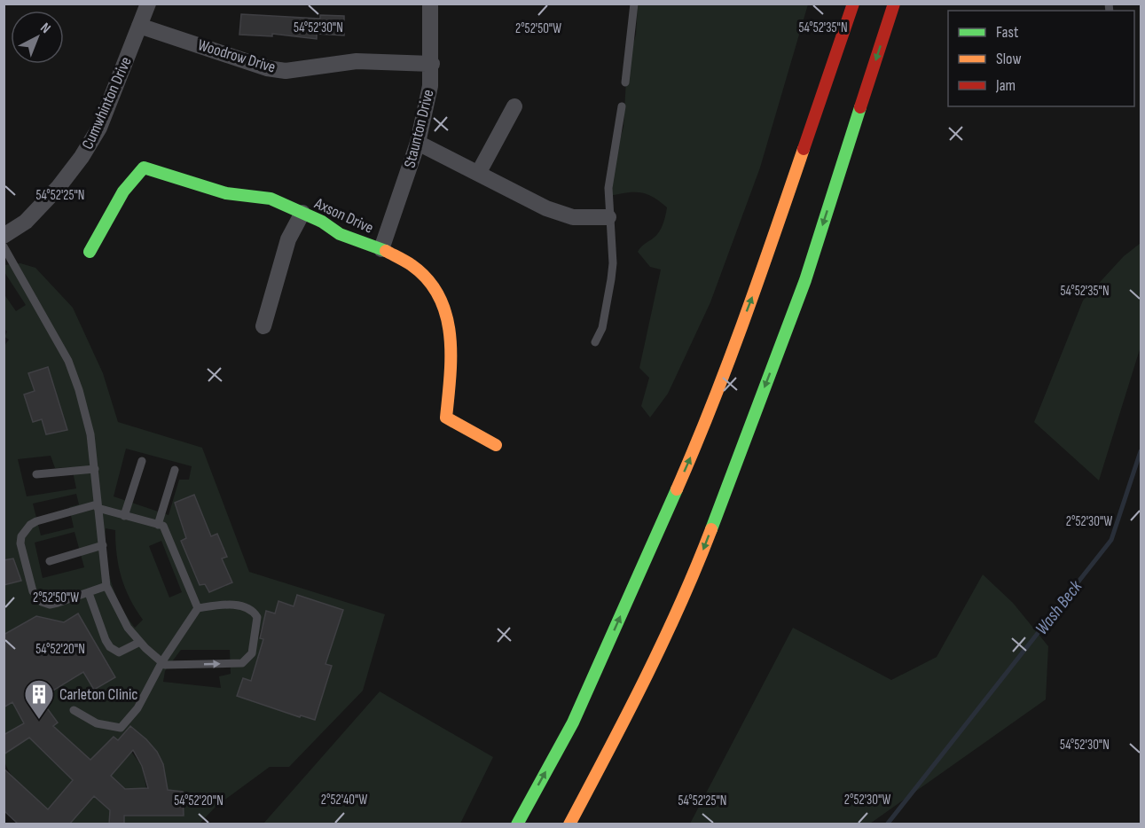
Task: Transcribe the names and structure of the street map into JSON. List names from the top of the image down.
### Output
{
  "streets": {
    "main road": ["Axson Drive"],
    "street": ["Woodrow Drive", "Cumwhinton Drive", "Staunton Drive"]
  },
  "crossings": [
    ["Woodrow Drive", "Cumwhinton Drive"],
    ["Woodrow Drive", "Staunton Drive"],
    ["Staunton Drive", "Axson Drive"]
  ],
  "water": ["Wash Beck"],
  "places": {
    "building": ["Carleton Clinic"]
  },
  "legend": ["Fast", "Slow", "Jam"],
  "north": "top right",
  "coordinates": [
    "54°52'35\"N",
    "54°52'30\"N",
    "2°52'50\"W",
    "54°52'25\"N",
    "2°52'30\"W",
    "54°52'20\"N",
    "2°52'40\"W"
  ]
}
